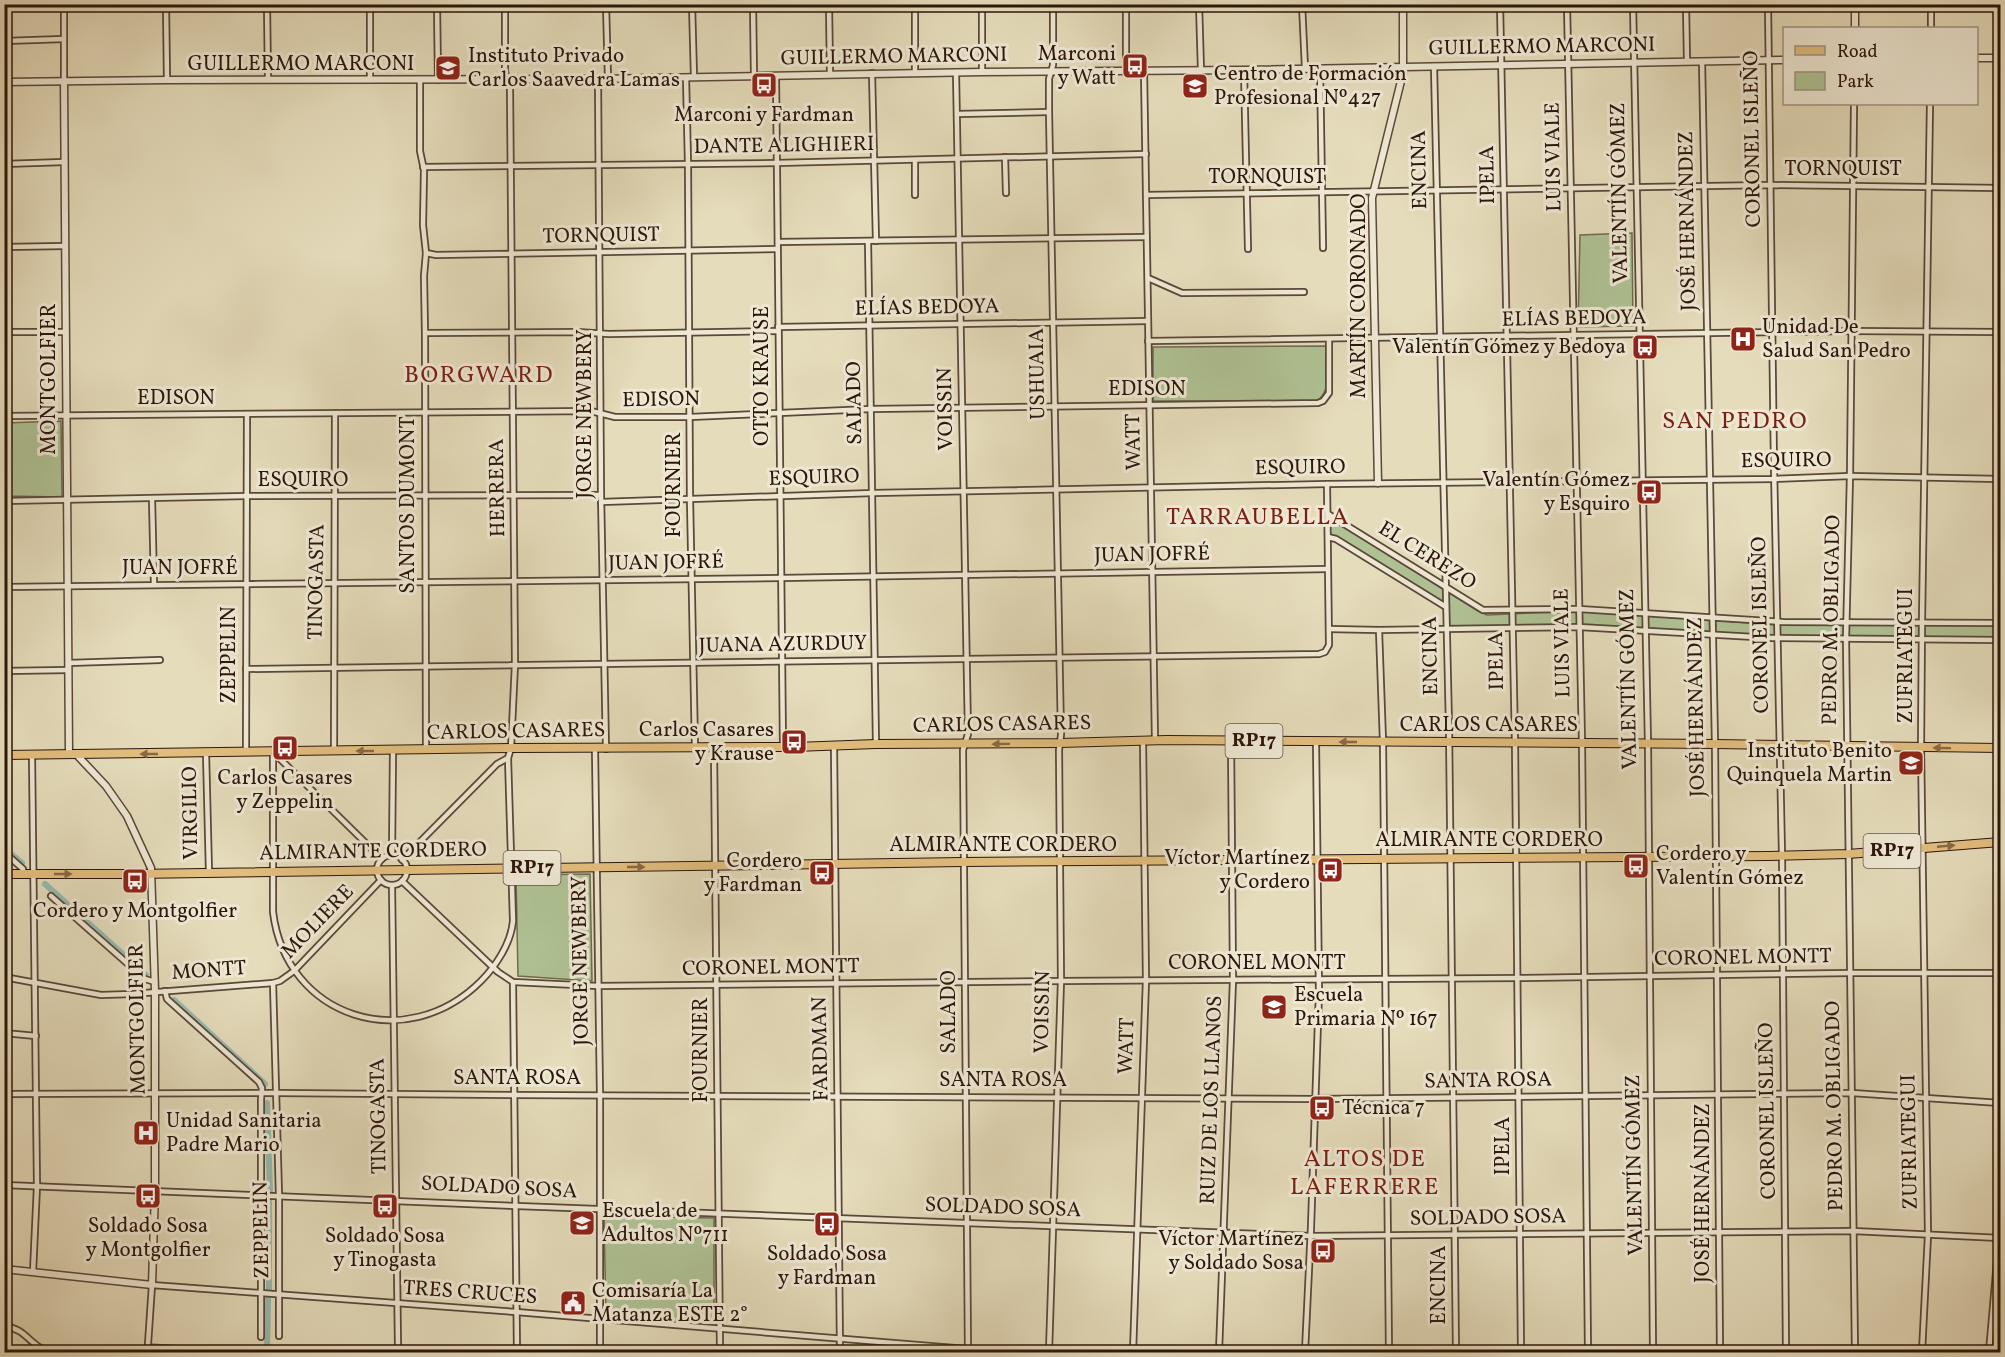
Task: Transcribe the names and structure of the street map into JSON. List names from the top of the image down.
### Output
{
  "streets": {
    "main road": ["CARLOS CASARES", "RP17", "ALMIRANTE CORDERO"],
    "street": [
      "GUILLERMO MARCONI",
      "CORONEL ISLEÑO",
      "DANTE ALIGHIERI",
      "LUIS VIALE",
      "TORNQUIST",
      "ENCINA",
      "IPELA",
      "VALENTÍN GÓMEZ",
      "JOSÉ HERNÁNDEZ",
      "MARTÍN CORONADO",
      "ELÍAS BEDOYA",
      "USHUAIA",
      "OTTO KRAUSE",
      "MONTGOLFIER",
      "EDISON",
      "SALADO",
      "VOISSIN",
      "JORGE NEWBERY",
      "WATT",
      "ESQUIRO",
      "FOURNIER",
      "HERRERA",
      "SANTOS DUMONT",
      "JUAN JOFRÉ",
      "EL CEREZO",
      "TINOGASTA",
      "PEDRO M. OBLIGADO",
      "JUANA AZURDUY",
      "ZEPPELIN",
      "ZUFRIATEGUI",
      "VIRGILIO",
      "MOLIERE",
      "CORONEL MONTT",
      "MONTT",
      "FARDMAN",
      "SANTA ROSA",
      "RUIZ DE LOS LLANOS",
      "SOLDADO SOSA",
      "TRES CRUCES"
    ]
  },
  "crossings": [
    ["GUILLERMO MARCONI", "CORONEL ISLEÑO"],
    ["GUILLERMO MARCONI", "LUIS VIALE"],
    ["GUILLERMO MARCONI", "ENCINA"],
    ["GUILLERMO MARCONI", "IPELA"],
    ["GUILLERMO MARCONI", "VALENTÍN GÓMEZ"],
    ["GUILLERMO MARCONI", "JOSÉ HERNÁNDEZ"],
    ["GUILLERMO MARCONI", "MARTÍN CORONADO"],
    ["GUILLERMO MARCONI", "USHUAIA"],
    ["GUILLERMO MARCONI", "OTTO KRAUSE"],
    ["GUILLERMO MARCONI", "MONTGOLFIER"],
    ["GUILLERMO MARCONI", "VOISSIN"],
    ["GUILLERMO MARCONI", "JORGE NEWBERY"],
    ["GUILLERMO MARCONI", "WATT"],
    ["GUILLERMO MARCONI", "FOURNIER"],
    ["GUILLERMO MARCONI", "HERRERA"],
    ["GUILLERMO MARCONI", "SANTOS DUMONT"],
    ["CORONEL ISLEÑO", "TORNQUIST"],
    ["CORONEL ISLEÑO", "ELÍAS BEDOYA"],
    ["CORONEL ISLEÑO", "ESQUIRO"],
    ["CORONEL ISLEÑO", "CARLOS CASARES"],
    ["CORONEL ISLEÑO", "ALMIRANTE CORDERO"],
    ["CORONEL ISLEÑO", "CORONEL MONTT"],
    ["CORONEL ISLEÑO", "SANTA ROSA"],
    ["CORONEL ISLEÑO", "SOLDADO SOSA"],
    ["DANTE ALIGHIERI", "USHUAIA"],
    ["DANTE ALIGHIERI", "OTTO KRAUSE"],
    ["DANTE ALIGHIERI", "VOISSIN"],
    ["DANTE ALIGHIERI", "JORGE NEWBERY"],
    ["DANTE ALIGHIERI", "WATT"],
    ["DANTE ALIGHIERI", "FOURNIER"],
    ["DANTE ALIGHIERI", "HERRERA"],
    ["DANTE ALIGHIERI", "SANTOS DUMONT"],
    ["LUIS VIALE", "TORNQUIST"],
    ["LUIS VIALE", "ELÍAS BEDOYA"],
    ["LUIS VIALE", "ESQUIRO"],
    ["LUIS VIALE", "CARLOS CASARES"],
    ["LUIS VIALE", "ALMIRANTE CORDERO"],
    ["LUIS VIALE", "CORONEL MONTT"],
    ["LUIS VIALE", "SANTA ROSA"],
    ["LUIS VIALE", "SOLDADO SOSA"],
    ["TORNQUIST", "ENCINA"],
    ["TORNQUIST", "IPELA"],
    ["TORNQUIST", "VALENTÍN GÓMEZ"],
    ["TORNQUIST", "JOSÉ HERNÁNDEZ"],
    ["TORNQUIST", "MARTÍN CORONADO"],
    ["TORNQUIST", "OTTO KRAUSE"],
    ["TORNQUIST", "JORGE NEWBERY"],
    ["TORNQUIST", "WATT"],
    ["TORNQUIST", "FOURNIER"],
    ["TORNQUIST", "HERRERA"],
    ["TORNQUIST", "SANTOS DUMONT"],
    ["TORNQUIST", "PEDRO M. OBLIGADO"],
    ["TORNQUIST", "ZUFRIATEGUI"],
    ["ENCINA", "ELÍAS BEDOYA"],
    ["ENCINA", "ESQUIRO"],
    ["ENCINA", "EL CEREZO"],
    ["ENCINA", "CARLOS CASARES"],
    ["ENCINA", "ALMIRANTE CORDERO"],
    ["ENCINA", "CORONEL MONTT"],
    ["ENCINA", "SANTA ROSA"],
    ["ENCINA", "SOLDADO SOSA"],
    ["IPELA", "ELÍAS BEDOYA"],
    ["IPELA", "ESQUIRO"],
    ["IPELA", "EL CEREZO"],
    ["IPELA", "CARLOS CASARES"],
    ["IPELA", "ALMIRANTE CORDERO"],
    ["IPELA", "CORONEL MONTT"],
    ["IPELA", "SANTA ROSA"],
    ["IPELA", "SOLDADO SOSA"],
    ["VALENTÍN GÓMEZ", "ELÍAS BEDOYA"],
    ["VALENTÍN GÓMEZ", "ESQUIRO"],
    ["VALENTÍN GÓMEZ", "CARLOS CASARES"],
    ["VALENTÍN GÓMEZ", "ALMIRANTE CORDERO"],
    ["VALENTÍN GÓMEZ", "CORONEL MONTT"],
    ["VALENTÍN GÓMEZ", "SANTA ROSA"],
    ["VALENTÍN GÓMEZ", "SOLDADO SOSA"],
    ["JOSÉ HERNÁNDEZ", "ELÍAS BEDOYA"],
    ["JOSÉ HERNÁNDEZ", "ESQUIRO"],
    ["JOSÉ HERNÁNDEZ", "CARLOS CASARES"],
    ["JOSÉ HERNÁNDEZ", "ALMIRANTE CORDERO"],
    ["JOSÉ HERNÁNDEZ", "CORONEL MONTT"],
    ["JOSÉ HERNÁNDEZ", "SANTA ROSA"],
    ["JOSÉ HERNÁNDEZ", "SOLDADO SOSA"],
    ["MARTÍN CORONADO", "ELÍAS BEDOYA"],
    ["MARTÍN CORONADO", "ESQUIRO"],
    ["ELÍAS BEDOYA", "USHUAIA"],
    ["ELÍAS BEDOYA", "OTTO KRAUSE"],
    ["ELÍAS BEDOYA", "EDISON"],
    ["ELÍAS BEDOYA", "SALADO"],
    ["ELÍAS BEDOYA", "VOISSIN"],
    ["ELÍAS BEDOYA", "JORGE NEWBERY"],
    ["ELÍAS BEDOYA", "WATT"],
    ["ELÍAS BEDOYA", "FOURNIER"],
    ["ELÍAS BEDOYA", "HERRERA"],
    ["ELÍAS BEDOYA", "SANTOS DUMONT"],
    ["ELÍAS BEDOYA", "PEDRO M. OBLIGADO"],
    ["ELÍAS BEDOYA", "ZUFRIATEGUI"],
    ["USHUAIA", "EDISON"],
    ["USHUAIA", "VOISSIN"],
    ["USHUAIA", "ESQUIRO"],
    ["USHUAIA", "JUAN JOFRÉ"],
    ["USHUAIA", "JUANA AZURDUY"],
    ["USHUAIA", "CARLOS CASARES"],
    ["OTTO KRAUSE", "EDISON"],
    ["OTTO KRAUSE", "ESQUIRO"],
    ["OTTO KRAUSE", "JUAN JOFRÉ"],
    ["OTTO KRAUSE", "JUANA AZURDUY"],
    ["OTTO KRAUSE", "CARLOS CASARES"],
    ["MONTGOLFIER", "EDISON"],
    ["MONTGOLFIER", "ESQUIRO"],
    ["MONTGOLFIER", "JUAN JOFRÉ"],
    ["MONTGOLFIER", "CARLOS CASARES"],
    ["MONTGOLFIER", "ALMIRANTE CORDERO"],
    ["MONTGOLFIER", "MONTT"],
    ["MONTGOLFIER", "SANTA ROSA"],
    ["MONTGOLFIER", "SOLDADO SOSA"],
    ["MONTGOLFIER", "TRES CRUCES"],
    ["EDISON", "SALADO"],
    ["EDISON", "VOISSIN"],
    ["EDISON", "JORGE NEWBERY"],
    ["EDISON", "WATT"],
    ["EDISON", "FOURNIER"],
    ["EDISON", "HERRERA"],
    ["EDISON", "SANTOS DUMONT"],
    ["EDISON", "TINOGASTA"],
    ["EDISON", "ZEPPELIN"],
    ["SALADO", "VOISSIN"],
    ["SALADO", "ESQUIRO"],
    ["SALADO", "JUAN JOFRÉ"],
    ["SALADO", "JUANA AZURDUY"],
    ["SALADO", "CARLOS CASARES"],
    ["SALADO", "ALMIRANTE CORDERO"],
    ["SALADO", "CORONEL MONTT"],
    ["SALADO", "SANTA ROSA"],
    ["SALADO", "SOLDADO SOSA"],
    ["SALADO", "TRES CRUCES"],
    ["VOISSIN", "ESQUIRO"],
    ["VOISSIN", "JUAN JOFRÉ"],
    ["VOISSIN", "JUANA AZURDUY"],
    ["VOISSIN", "CARLOS CASARES"],
    ["VOISSIN", "ALMIRANTE CORDERO"],
    ["VOISSIN", "CORONEL MONTT"],
    ["VOISSIN", "SANTA ROSA"],
    ["VOISSIN", "SOLDADO SOSA"],
    ["JORGE NEWBERY", "ESQUIRO"],
    ["JORGE NEWBERY", "JUAN JOFRÉ"],
    ["JORGE NEWBERY", "JUANA AZURDUY"],
    ["JORGE NEWBERY", "CARLOS CASARES"],
    ["JORGE NEWBERY", "ALMIRANTE CORDERO"],
    ["JORGE NEWBERY", "CORONEL MONTT"],
    ["JORGE NEWBERY", "SANTA ROSA"],
    ["JORGE NEWBERY", "SOLDADO SOSA"],
    ["JORGE NEWBERY", "TRES CRUCES"],
    ["WATT", "ESQUIRO"],
    ["WATT", "JUAN JOFRÉ"],
    ["WATT", "JUANA AZURDUY"],
    ["WATT", "CARLOS CASARES"],
    ["WATT", "ALMIRANTE CORDERO"],
    ["WATT", "CORONEL MONTT"],
    ["WATT", "SANTA ROSA"],
    ["WATT", "SOLDADO SOSA"],
    ["ESQUIRO", "FOURNIER"],
    ["ESQUIRO", "HERRERA"],
    ["ESQUIRO", "SANTOS DUMONT"],
    ["ESQUIRO", "TINOGASTA"],
    ["ESQUIRO", "PEDRO M. OBLIGADO"],
    ["ESQUIRO", "ZEPPELIN"],
    ["ESQUIRO", "ZUFRIATEGUI"],
    ["FOURNIER", "JUAN JOFRÉ"],
    ["FOURNIER", "JUANA AZURDUY"],
    ["FOURNIER", "CARLOS CASARES"],
    ["FOURNIER", "ALMIRANTE CORDERO"],
    ["FOURNIER", "CORONEL MONTT"],
    ["FOURNIER", "SANTA ROSA"],
    ["FOURNIER", "SOLDADO SOSA"],
    ["FOURNIER", "TRES CRUCES"],
    ["HERRERA", "JUAN JOFRÉ"],
    ["HERRERA", "JUANA AZURDUY"],
    ["HERRERA", "CARLOS CASARES"],
    ["HERRERA", "ALMIRANTE CORDERO"],
    ["SANTOS DUMONT", "JUAN JOFRÉ"],
    ["SANTOS DUMONT", "JUANA AZURDUY"],
    ["SANTOS DUMONT", "CARLOS CASARES"],
    ["JUAN JOFRÉ", "TINOGASTA"],
    ["JUAN JOFRÉ", "ZEPPELIN"],
    ["TINOGASTA", "JUANA AZURDUY"],
    ["TINOGASTA", "CARLOS CASARES"],
    ["TINOGASTA", "SANTA ROSA"],
    ["TINOGASTA", "SOLDADO SOSA"],
    ["TINOGASTA", "TRES CRUCES"],
    ["PEDRO M. OBLIGADO", "CARLOS CASARES"],
    ["PEDRO M. OBLIGADO", "ALMIRANTE CORDERO"],
    ["PEDRO M. OBLIGADO", "CORONEL MONTT"],
    ["PEDRO M. OBLIGADO", "SANTA ROSA"],
    ["PEDRO M. OBLIGADO", "SOLDADO SOSA"],
    ["JUANA AZURDUY", "ZEPPELIN"],
    ["ZEPPELIN", "CARLOS CASARES"],
    ["ZEPPELIN", "MOLIERE"],
    ["ZEPPELIN", "SANTA ROSA"],
    ["ZEPPELIN", "SOLDADO SOSA"],
    ["ZEPPELIN", "TRES CRUCES"],
    ["ZUFRIATEGUI", "CARLOS CASARES"],
    ["ZUFRIATEGUI", "ALMIRANTE CORDERO"],
    ["ZUFRIATEGUI", "CORONEL MONTT"],
    ["ZUFRIATEGUI", "SANTA ROSA"],
    ["ZUFRIATEGUI", "SOLDADO SOSA"],
    ["CARLOS CASARES", "VIRGILIO"],
    ["CARLOS CASARES", "FARDMAN"],
    ["CARLOS CASARES", "RUIZ DE LOS LLANOS"],
    ["VIRGILIO", "ALMIRANTE CORDERO"],
    ["ALMIRANTE CORDERO", "FARDMAN"],
    ["ALMIRANTE CORDERO", "RUIZ DE LOS LLANOS"],
    ["MOLIERE", "MONTT"],
    ["CORONEL MONTT", "FARDMAN"],
    ["CORONEL MONTT", "RUIZ DE LOS LLANOS"],
    ["FARDMAN", "SANTA ROSA"],
    ["FARDMAN", "SOLDADO SOSA"],
    ["FARDMAN", "TRES CRUCES"],
    ["SANTA ROSA", "RUIZ DE LOS LLANOS"],
    ["RUIZ DE LOS LLANOS", "SOLDADO SOSA"]
  ],
  "districts": [
    "BORGWARD",
    "SAN PEDRO",
    "TARRAUBELLA",
    "ALTOS DE LAFERRERE"
  ],
  "places": {
    "bus stop": [
      "Marconi y Watt",
      "Marconi y Fardman",
      "Valentín Gómez y Bedoya",
      "Valentín Gómez y Esquiro",
      "Carlos Casares y Krause",
      "Carlos Casares y Zeppelin",
      "Cordero y Valentín Gómez",
      "Víctor Martínez y Cordero",
      "Cordero y Fardman",
      "Cordero y Montgolfier",
      "Técnica 7",
      "Soldado Sosa y Montgolfier",
      "Soldado Sosa y Tinogasta",
      "Soldado Sosa y Fardman",
      "Víctor Martínez y Soldado Sosa"
    ],
    "school or university": [
      "Instituto Privado Carlos Saavedra Lamas",
      "Centro de Formación Profesional Nº427",
      "Instituto Benito Quinquela Martin",
      "Escuela Primaria Nº 167",
      "Escuela de Adultos Nº711"
    ],
    "hospital": ["Unidad De Salud San Pedro", "Unidad Sanitaria Padre Mario"],
    "public building": ["Comisaría La Matanza ESTE 2°"]
  },
  "legend": ["Road", "Park"]
}
